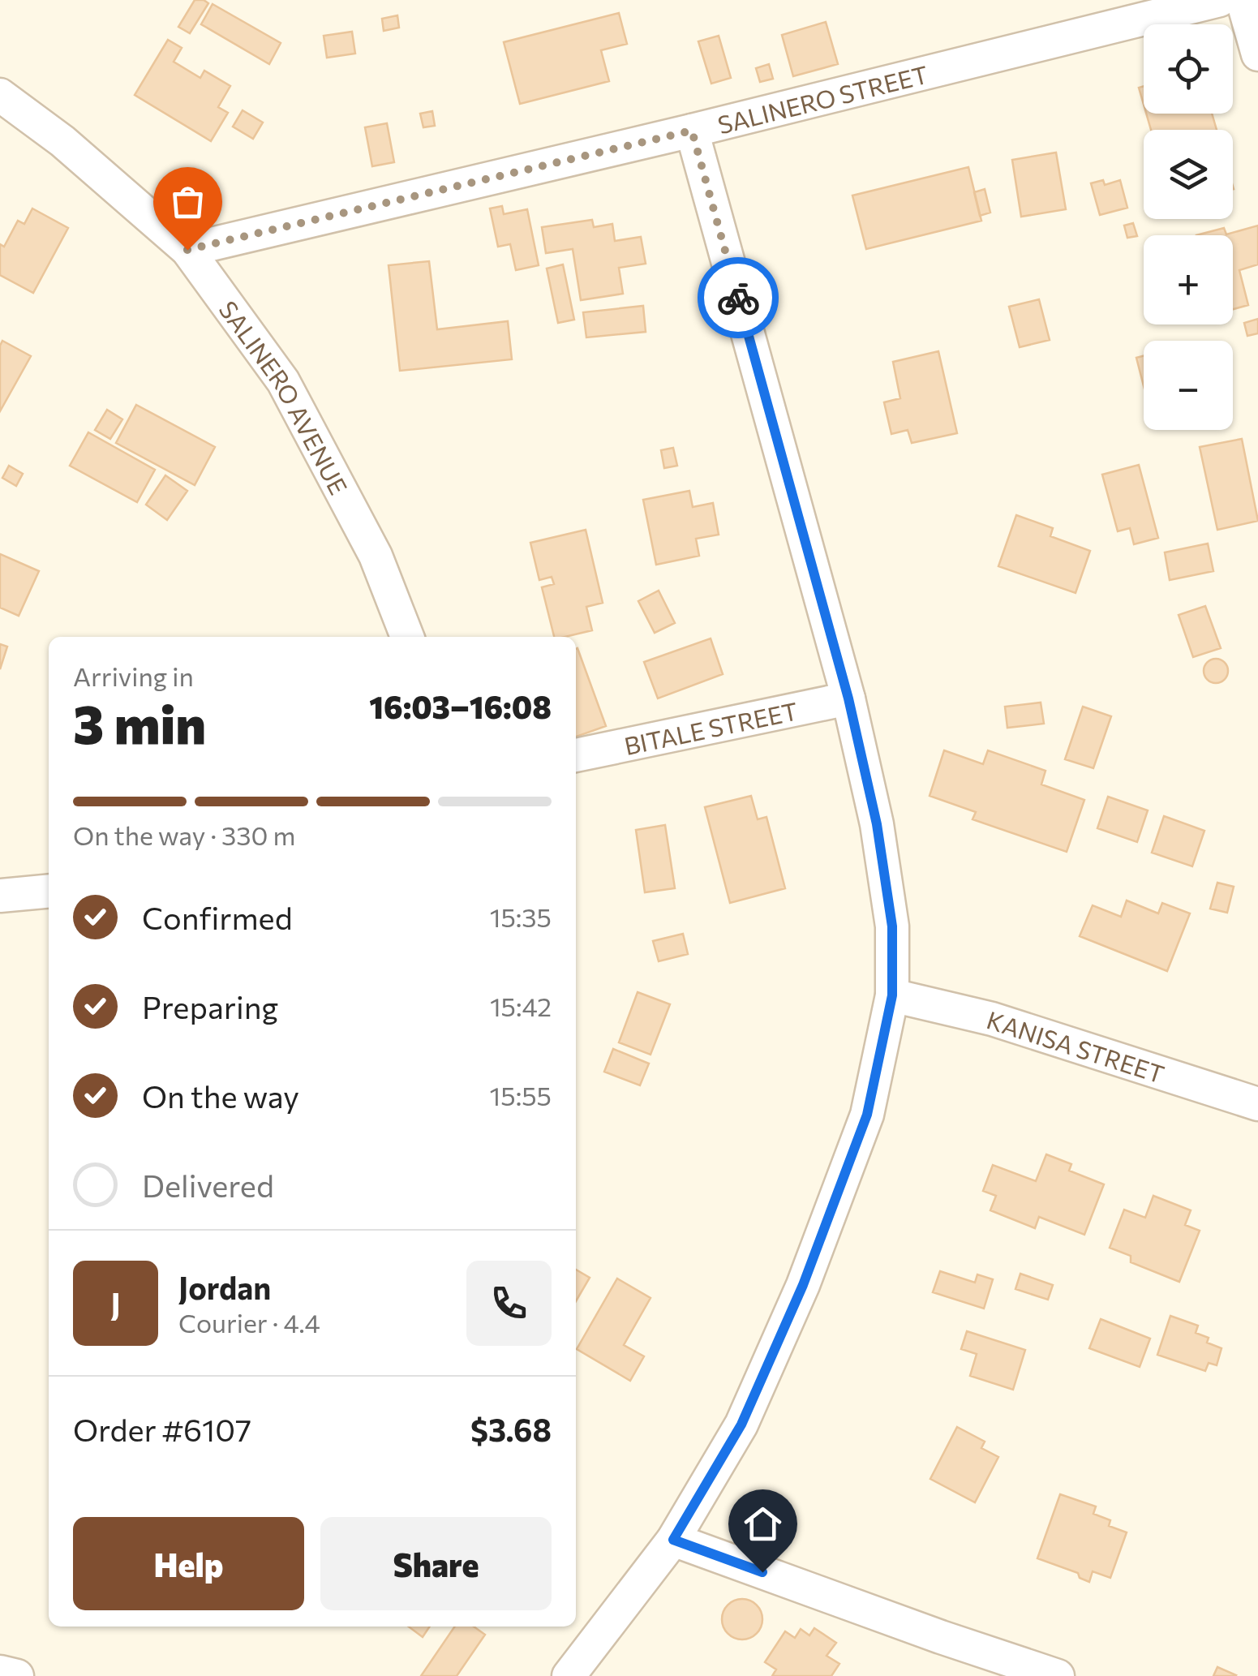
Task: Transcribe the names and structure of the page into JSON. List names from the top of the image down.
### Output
{
  "streets": {
    "street": [
      "SALINERO STREET",
      "SALINERO AVENUE",
      "BITALE STREET",
      "KANISA STREET"
    ]
  },
  "crossings": [
    ["SALINERO STREET", "SALINERO AVENUE"]
  ],
  "page": {
    "map_buttons": ["+", "−"],
    "heading": ["3 min", "Arriving in", "16:03–16:08"],
    "panel": [
      "Jordan",
      "Courier · 4.4",
      "Order #6107",
      "$3.68"
    ],
    "bar": "On the way · 330 m",
    "list": [
      ["Confirmed", "15:35"],
      ["Preparing", "15:42"],
      ["On the way", "15:55"],
      "Delivered"
    ],
    "round": "J",
    "buttons": ["Help", "Share"]
  }
}
